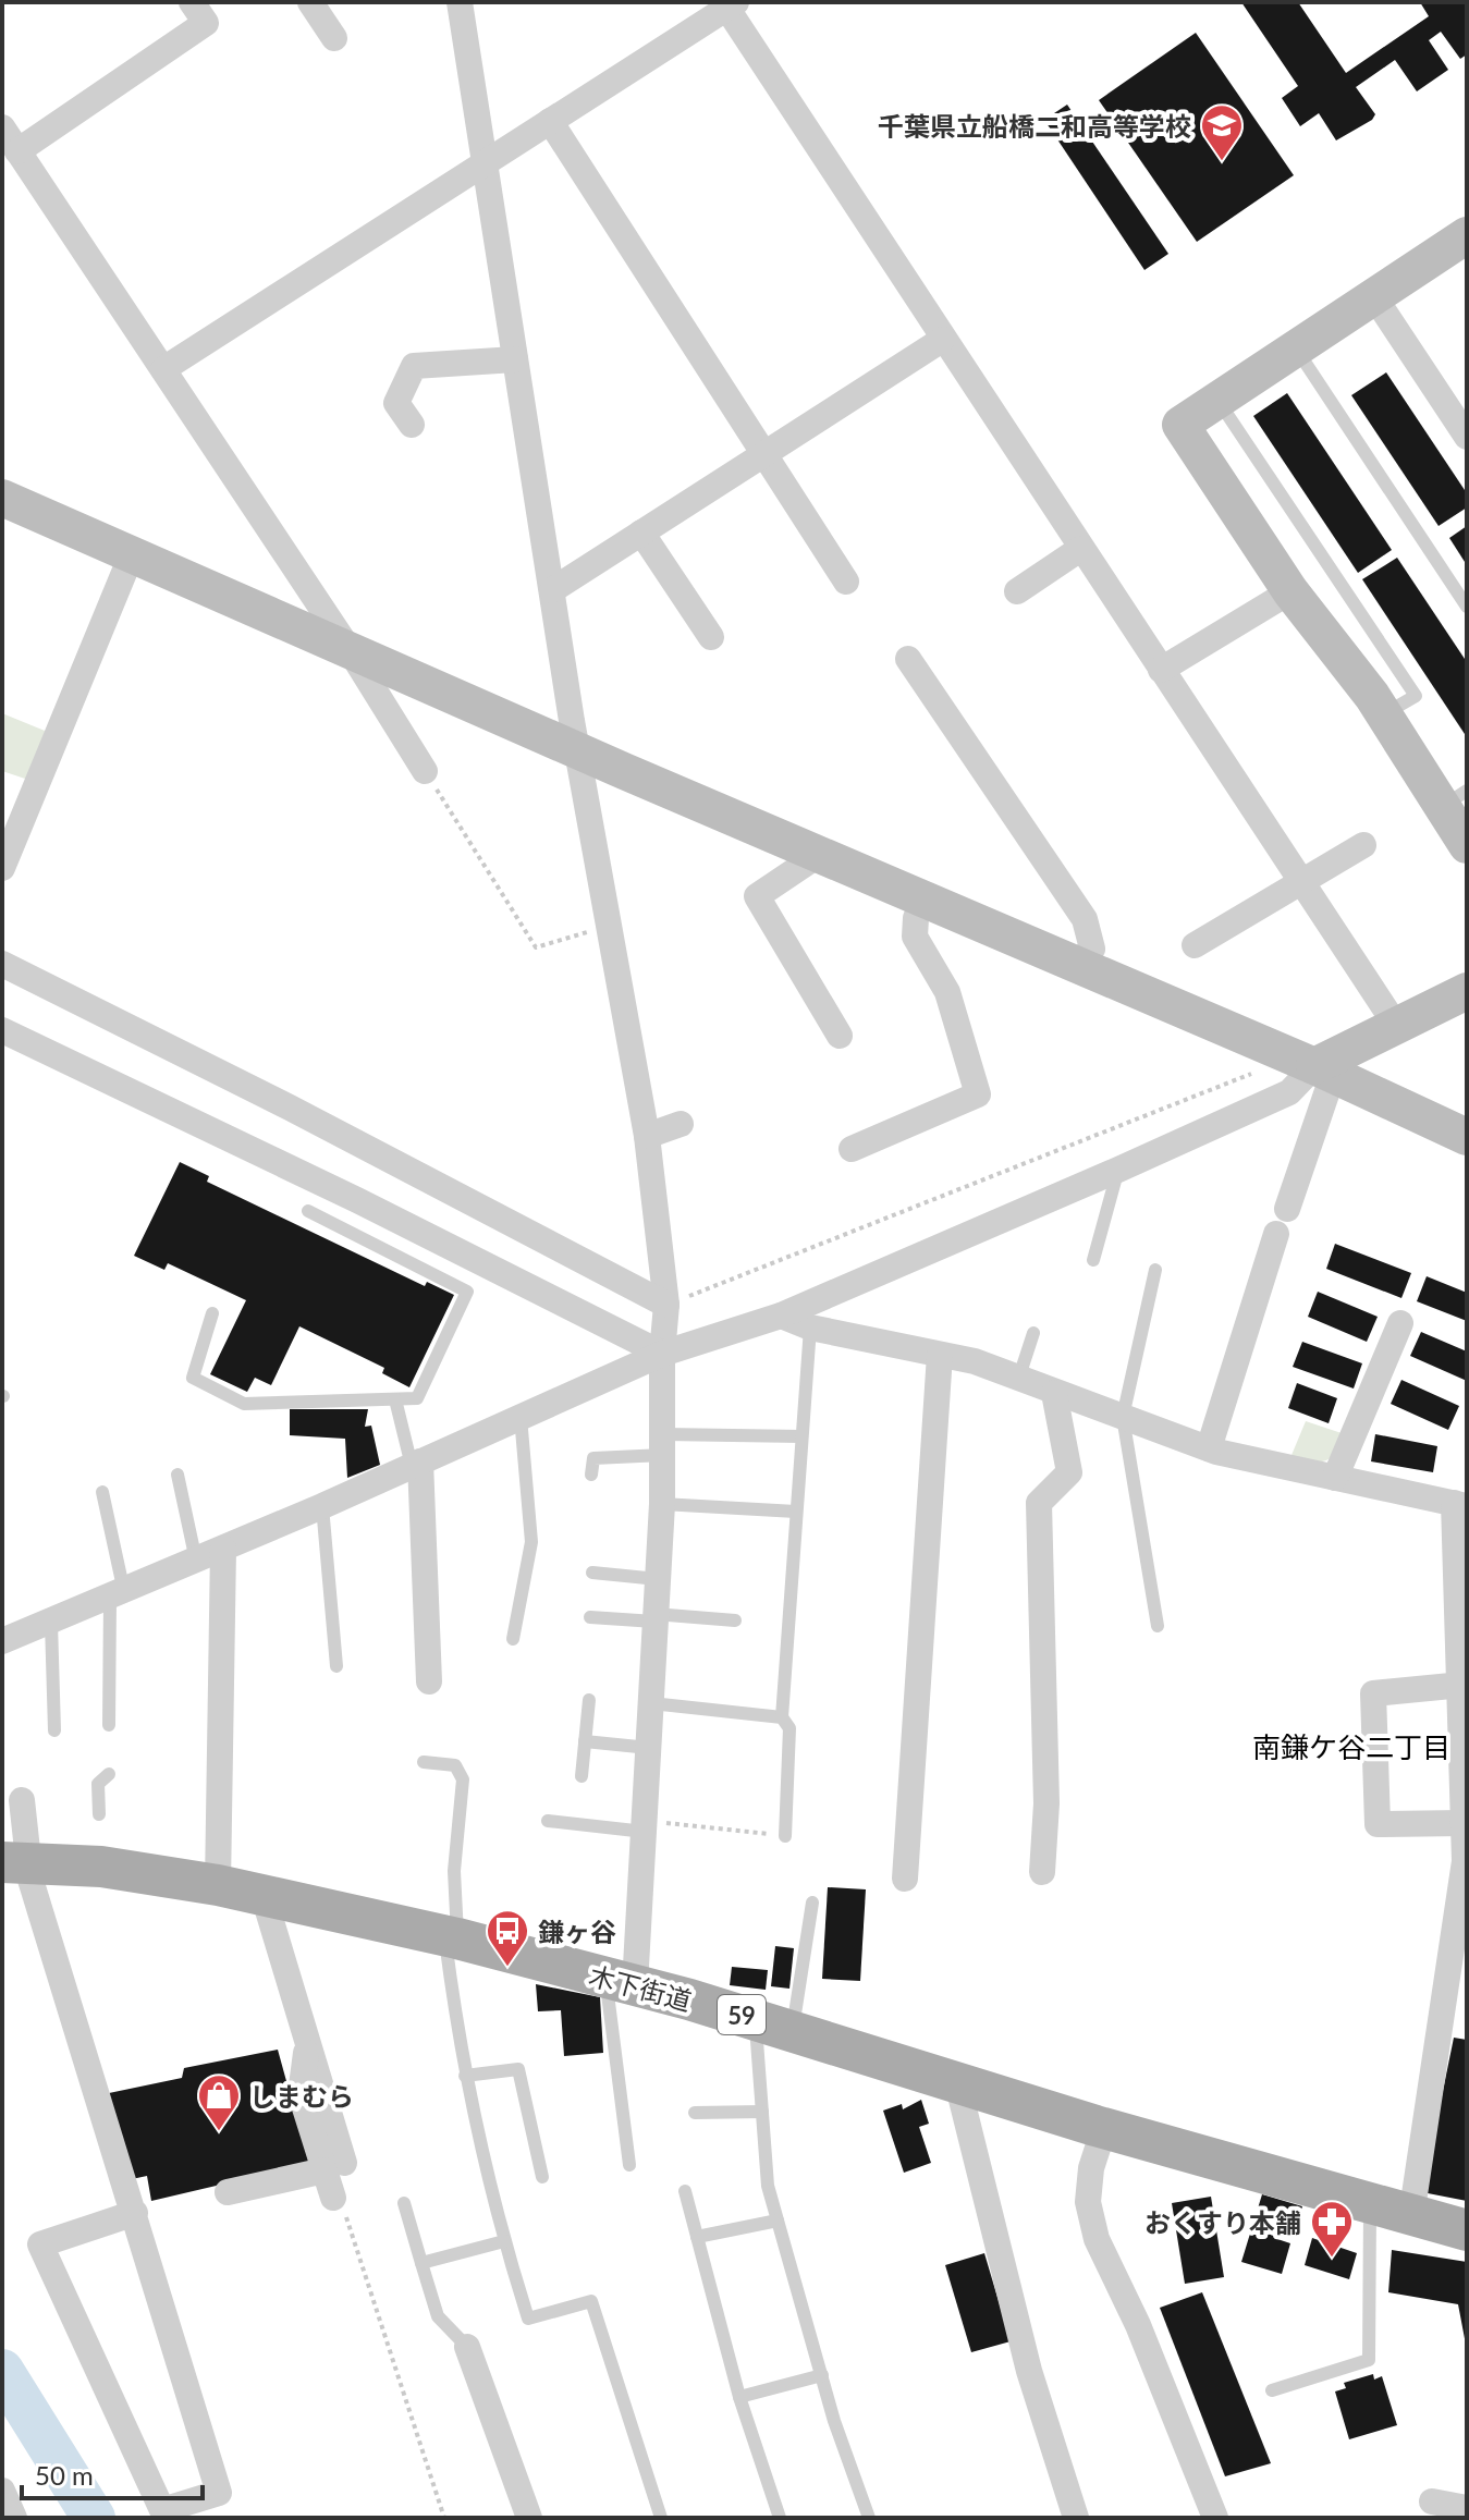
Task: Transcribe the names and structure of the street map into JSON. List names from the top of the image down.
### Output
{
  "streets": {
    "main road": ["木下街道", "59"]
  },
  "districts": ["南鎌ケ谷二丁目"],
  "places": {
    "school or university": ["千葉県立船橋二和高等学校"],
    "bus stop": ["鎌ヶ谷"],
    "shop": ["しまむら"],
    "pharmacy": ["おくすり本舗"]
  },
  "scale_bar": "50 m"
}
